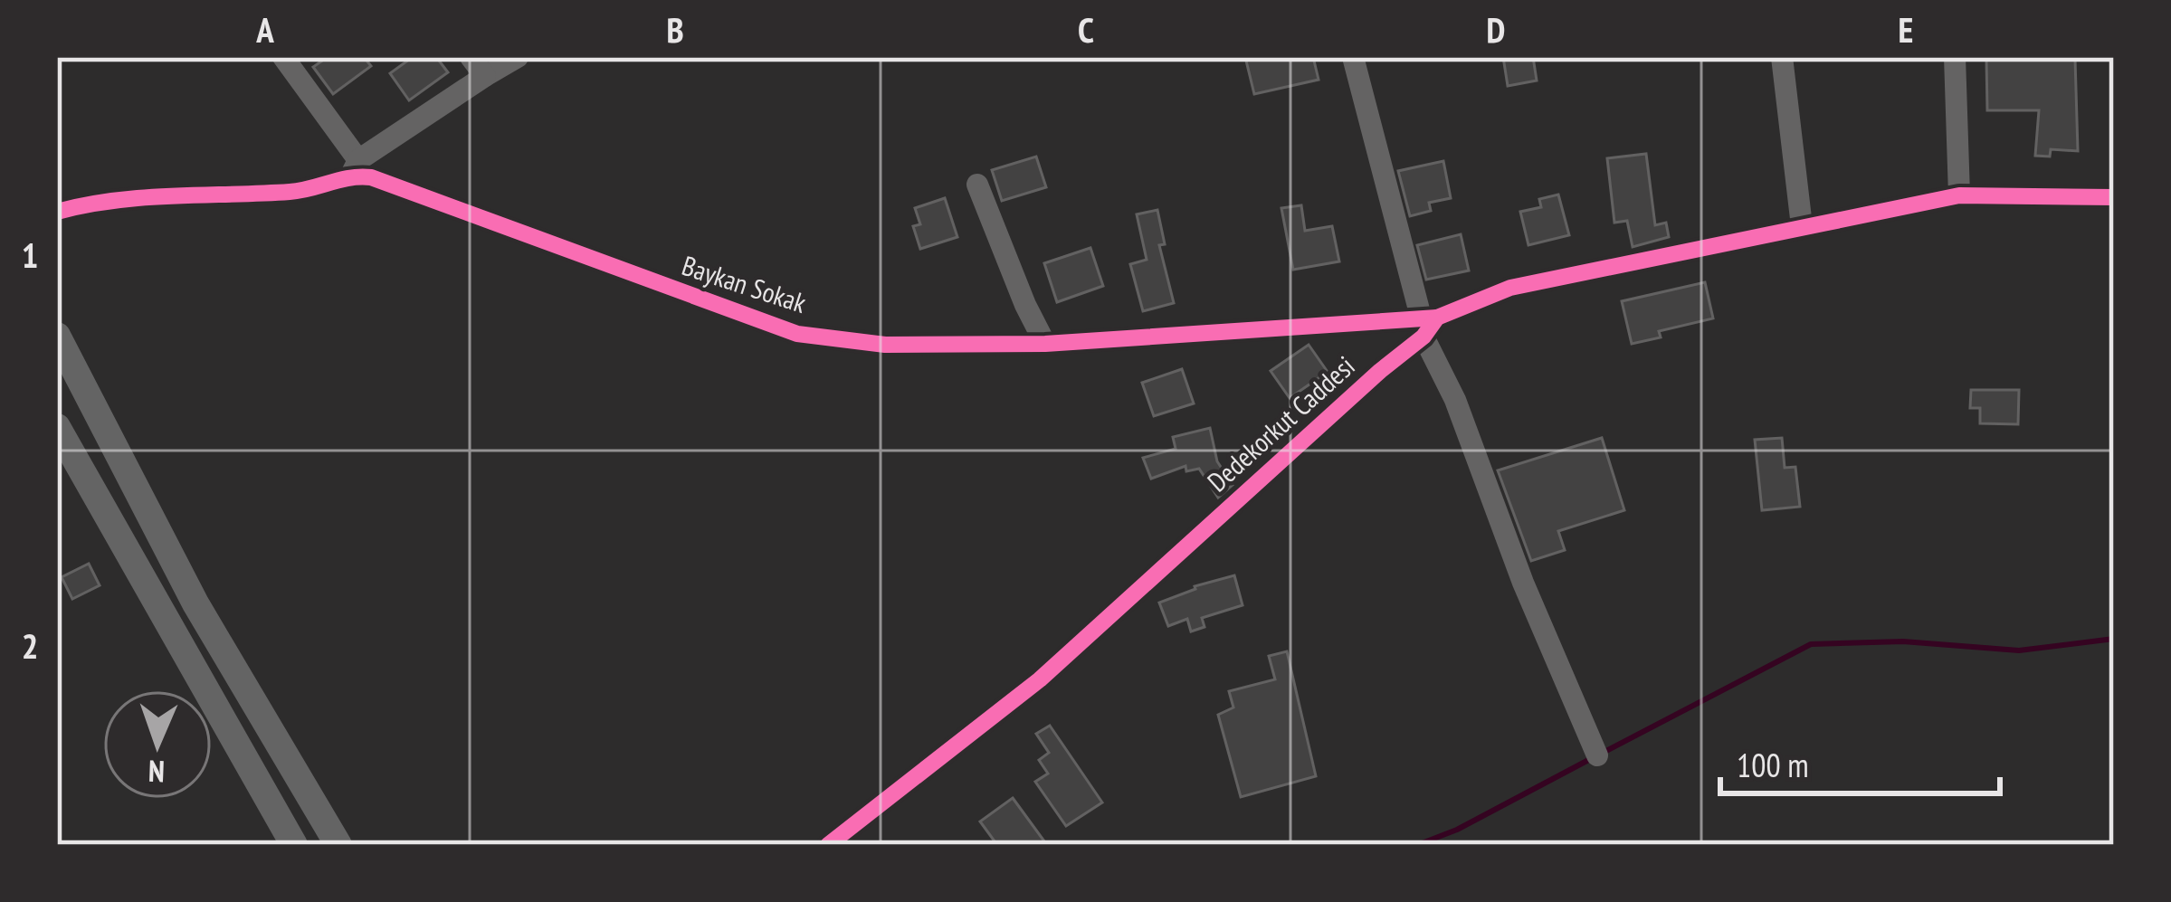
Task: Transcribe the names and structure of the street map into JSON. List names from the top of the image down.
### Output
{
  "streets": {
    "street": ["Baykan Sokak", "Dedekorkut Caddesi"]
  },
  "crossings": [
    ["Baykan Sokak", "Dedekorkut Caddesi"]
  ],
  "scale_bar": "100 m",
  "north": "bottom",
  "grid": {
    "columns": [
      "A",
      "B",
      "C",
      "D",
      "E"
    ],
    "rows": ["1", "2"]
  }
}
